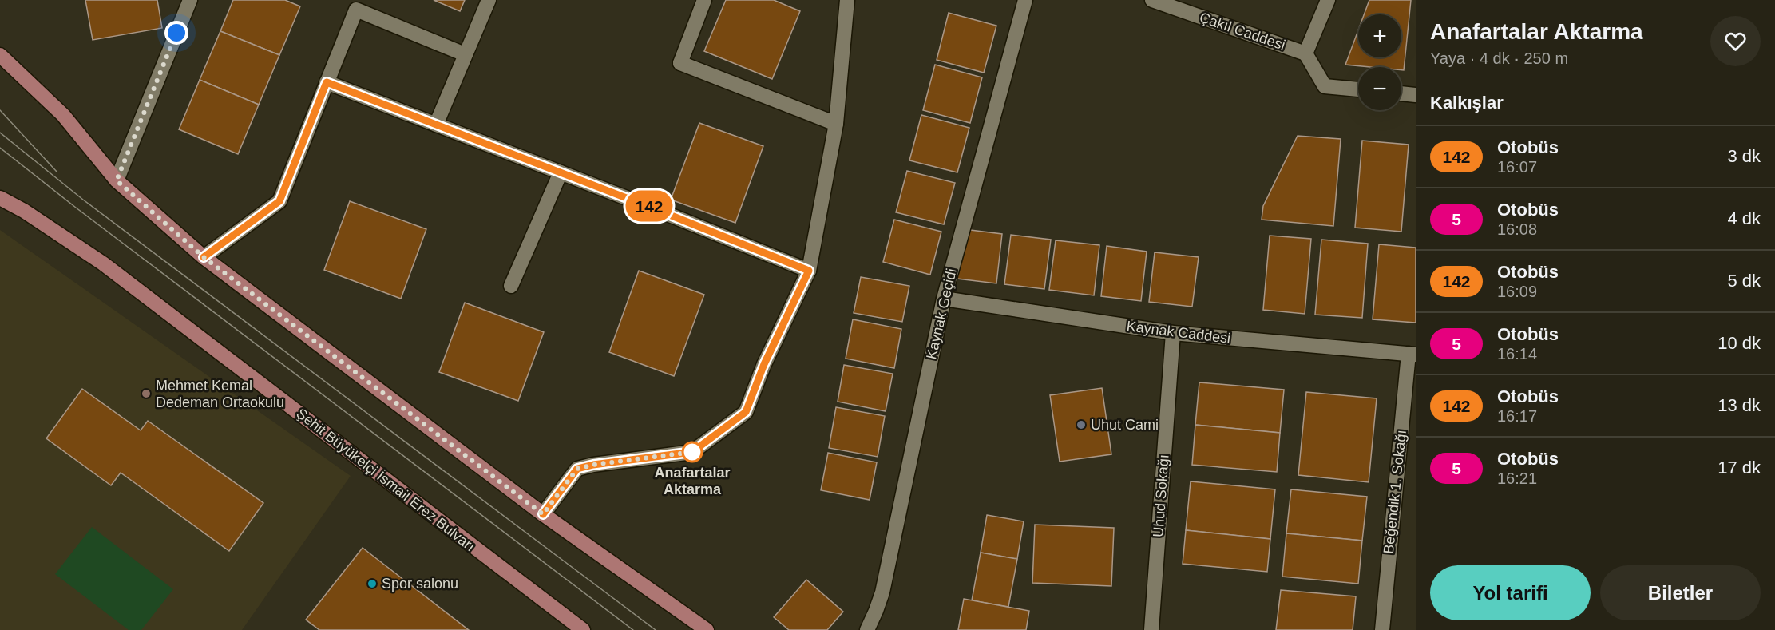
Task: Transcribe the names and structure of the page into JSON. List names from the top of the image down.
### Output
{
  "streets": {
    "main road": ["Şehit Büyükelçi İsmail Erez Bulvarı"],
    "street": [
      "Çakıl Caddesi",
      "Kaynak Geçidi",
      "Kaynak Caddesi",
      "Beğendik 1. Sokağı",
      "Uhud Sokağı"
    ]
  },
  "crossings": [
    ["Kaynak Geçidi", "Kaynak Caddesi"],
    ["Kaynak Caddesi", "Beğendik 1. Sokağı"],
    ["Kaynak Caddesi", "Uhud Sokağı"]
  ],
  "places": [
    "Mehmet Kemal Dedeman Ortaokulu",
    "Uhut Cami",
    "Anafartalar Aktarma",
    "Spor salonu"
  ],
  "lines": ["bus line 142"],
  "page": {
    "on_map": "142",
    "heading": [
      ["Anafartalar Aktarma", "Yaya · 4 dk · 250 m"],
      "Kalkışlar"
    ],
    "map_buttons": ["+", "−"],
    "list": [
      {
        "mark": "142",
        "name": "Otobüs",
        "note": "16:07",
        "value": "3 dk"
      },
      {
        "mark": "5",
        "name": "Otobüs",
        "note": "16:08",
        "value": "4 dk"
      },
      {
        "mark": "142",
        "name": "Otobüs",
        "note": "16:09",
        "value": "5 dk"
      },
      {
        "mark": "5",
        "name": "Otobüs",
        "note": "16:14",
        "value": "10 dk"
      },
      {
        "mark": "142",
        "name": "Otobüs",
        "note": "16:17",
        "value": "13 dk"
      },
      {
        "mark": "5",
        "name": "Otobüs",
        "note": "16:21",
        "value": "17 dk"
      }
    ],
    "buttons": ["Yol tarifi", "Biletler"]
  }
}
